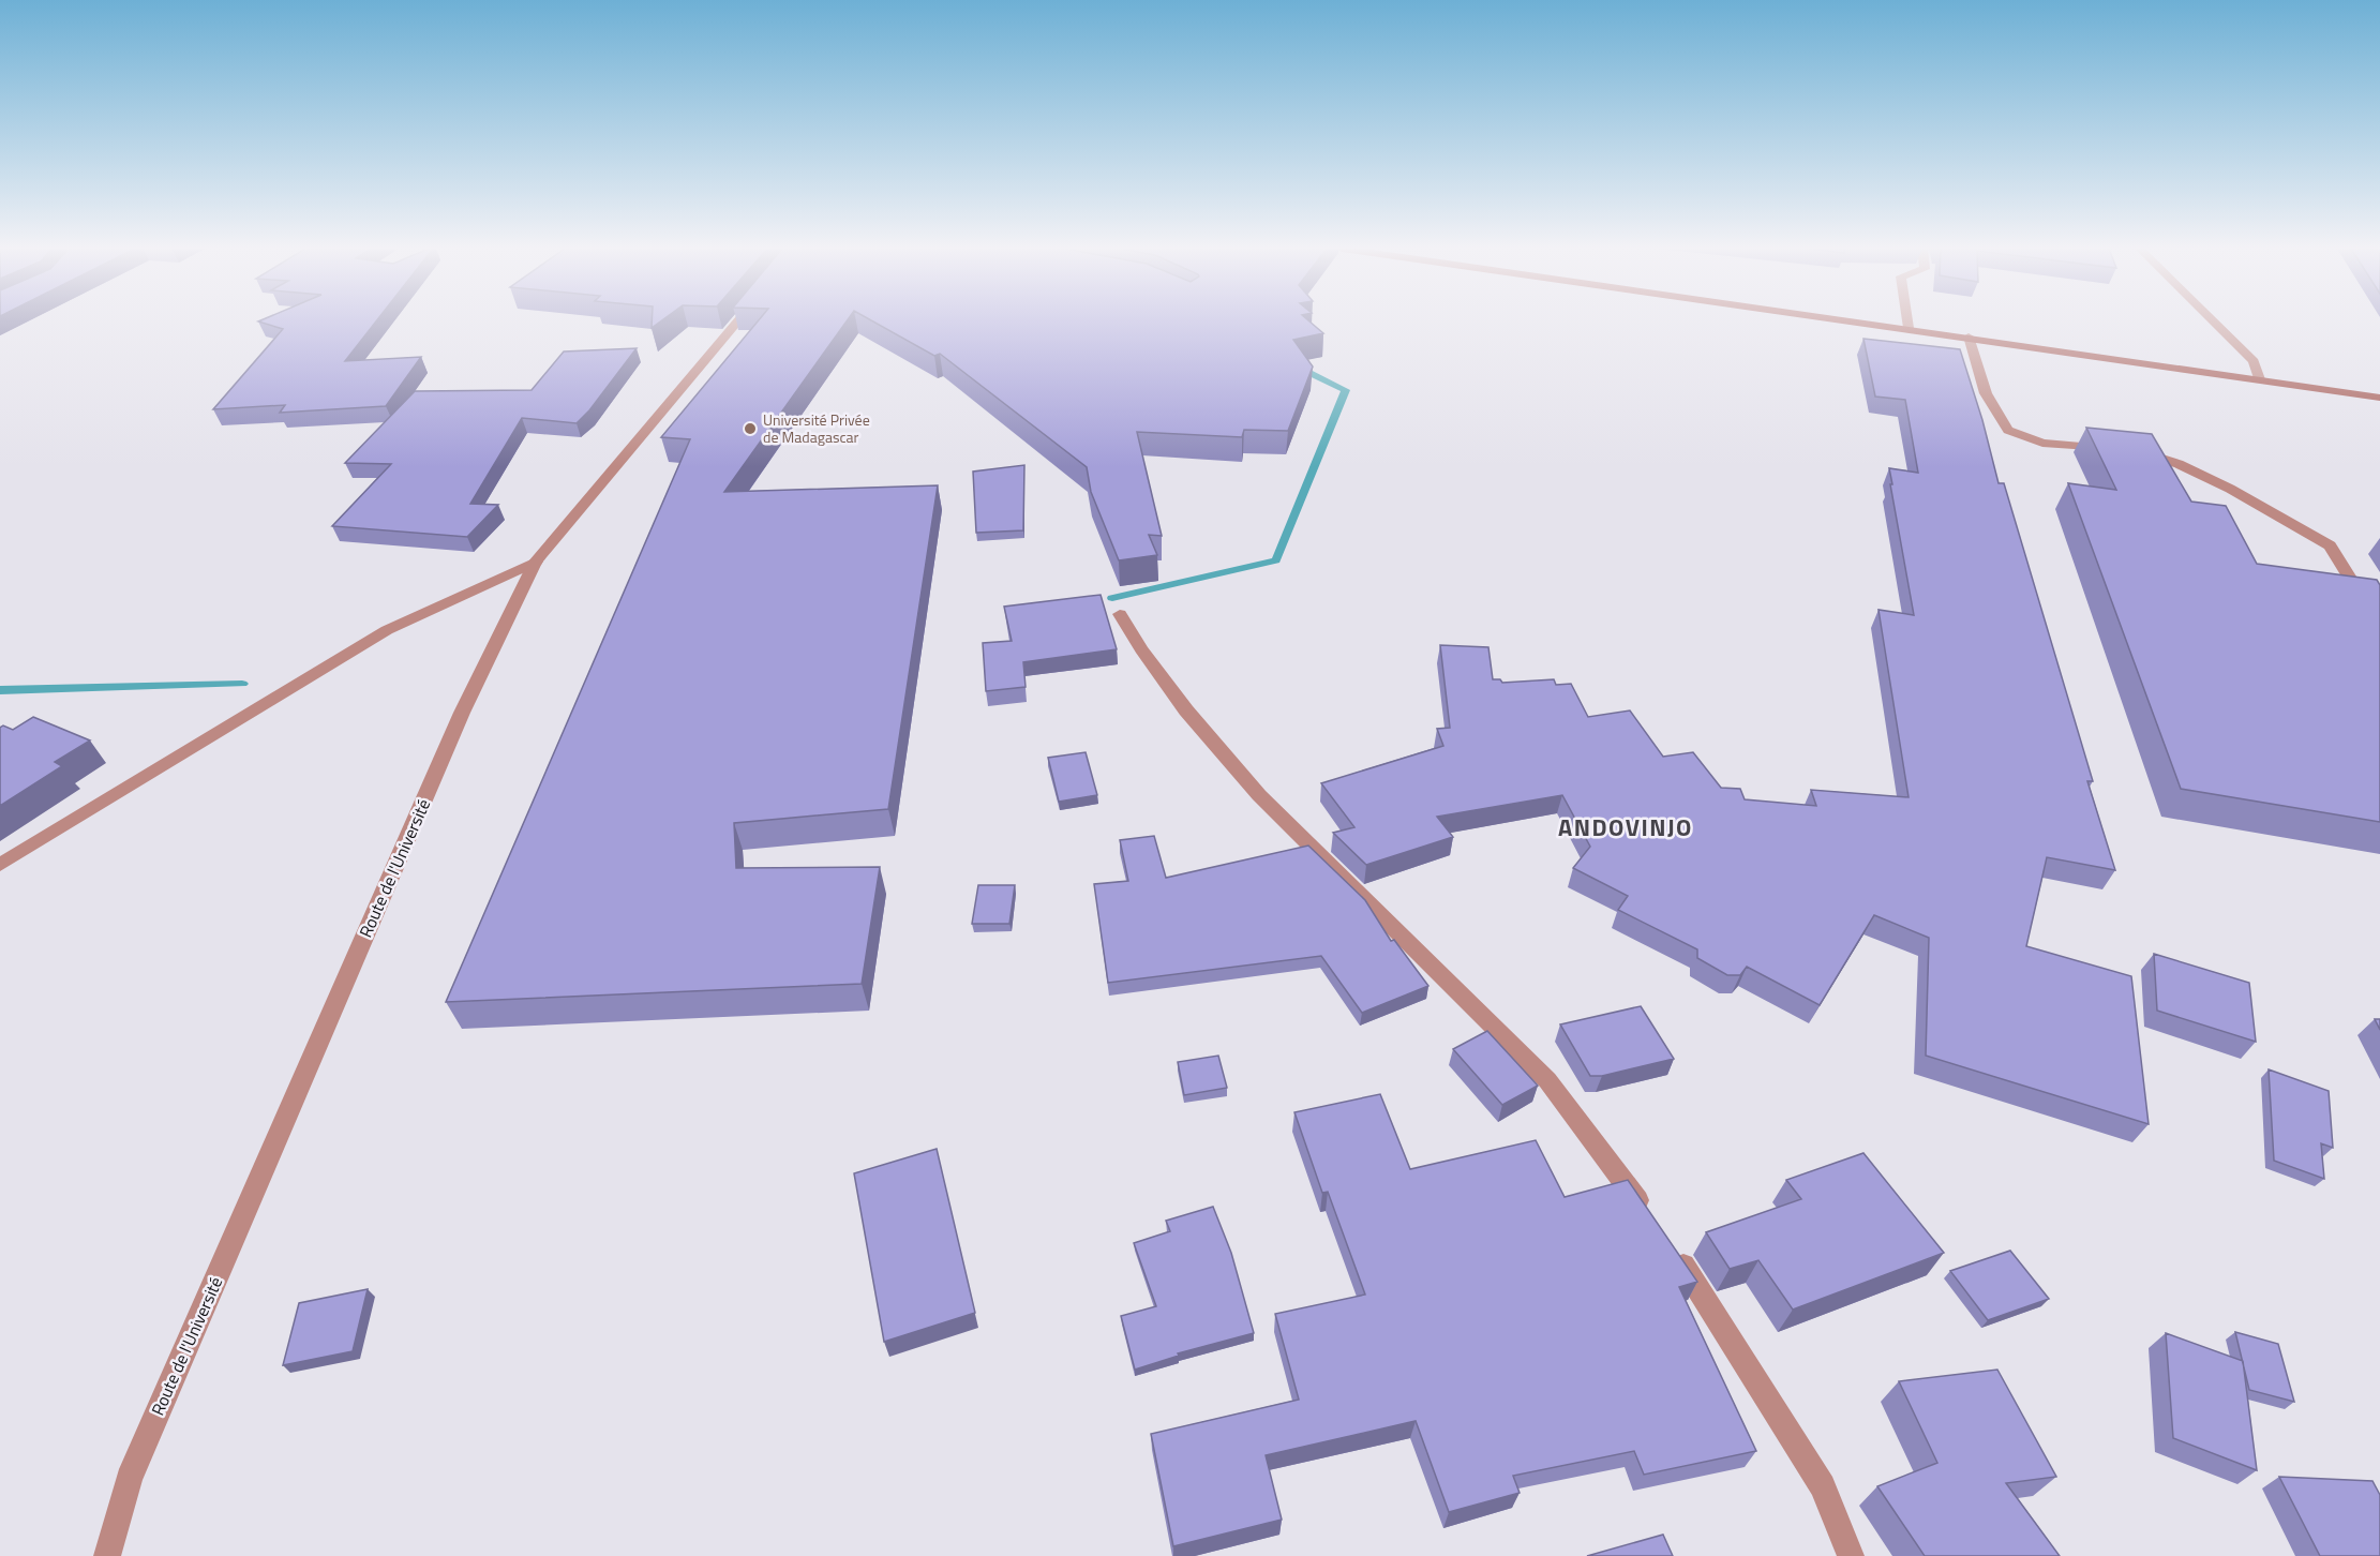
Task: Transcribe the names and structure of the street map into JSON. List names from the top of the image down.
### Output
{
  "streets": {
    "street": ["Route de l'Université"]
  },
  "districts": ["ANDOVINJO"],
  "places": ["Université Privée de Madagascar"]
}
